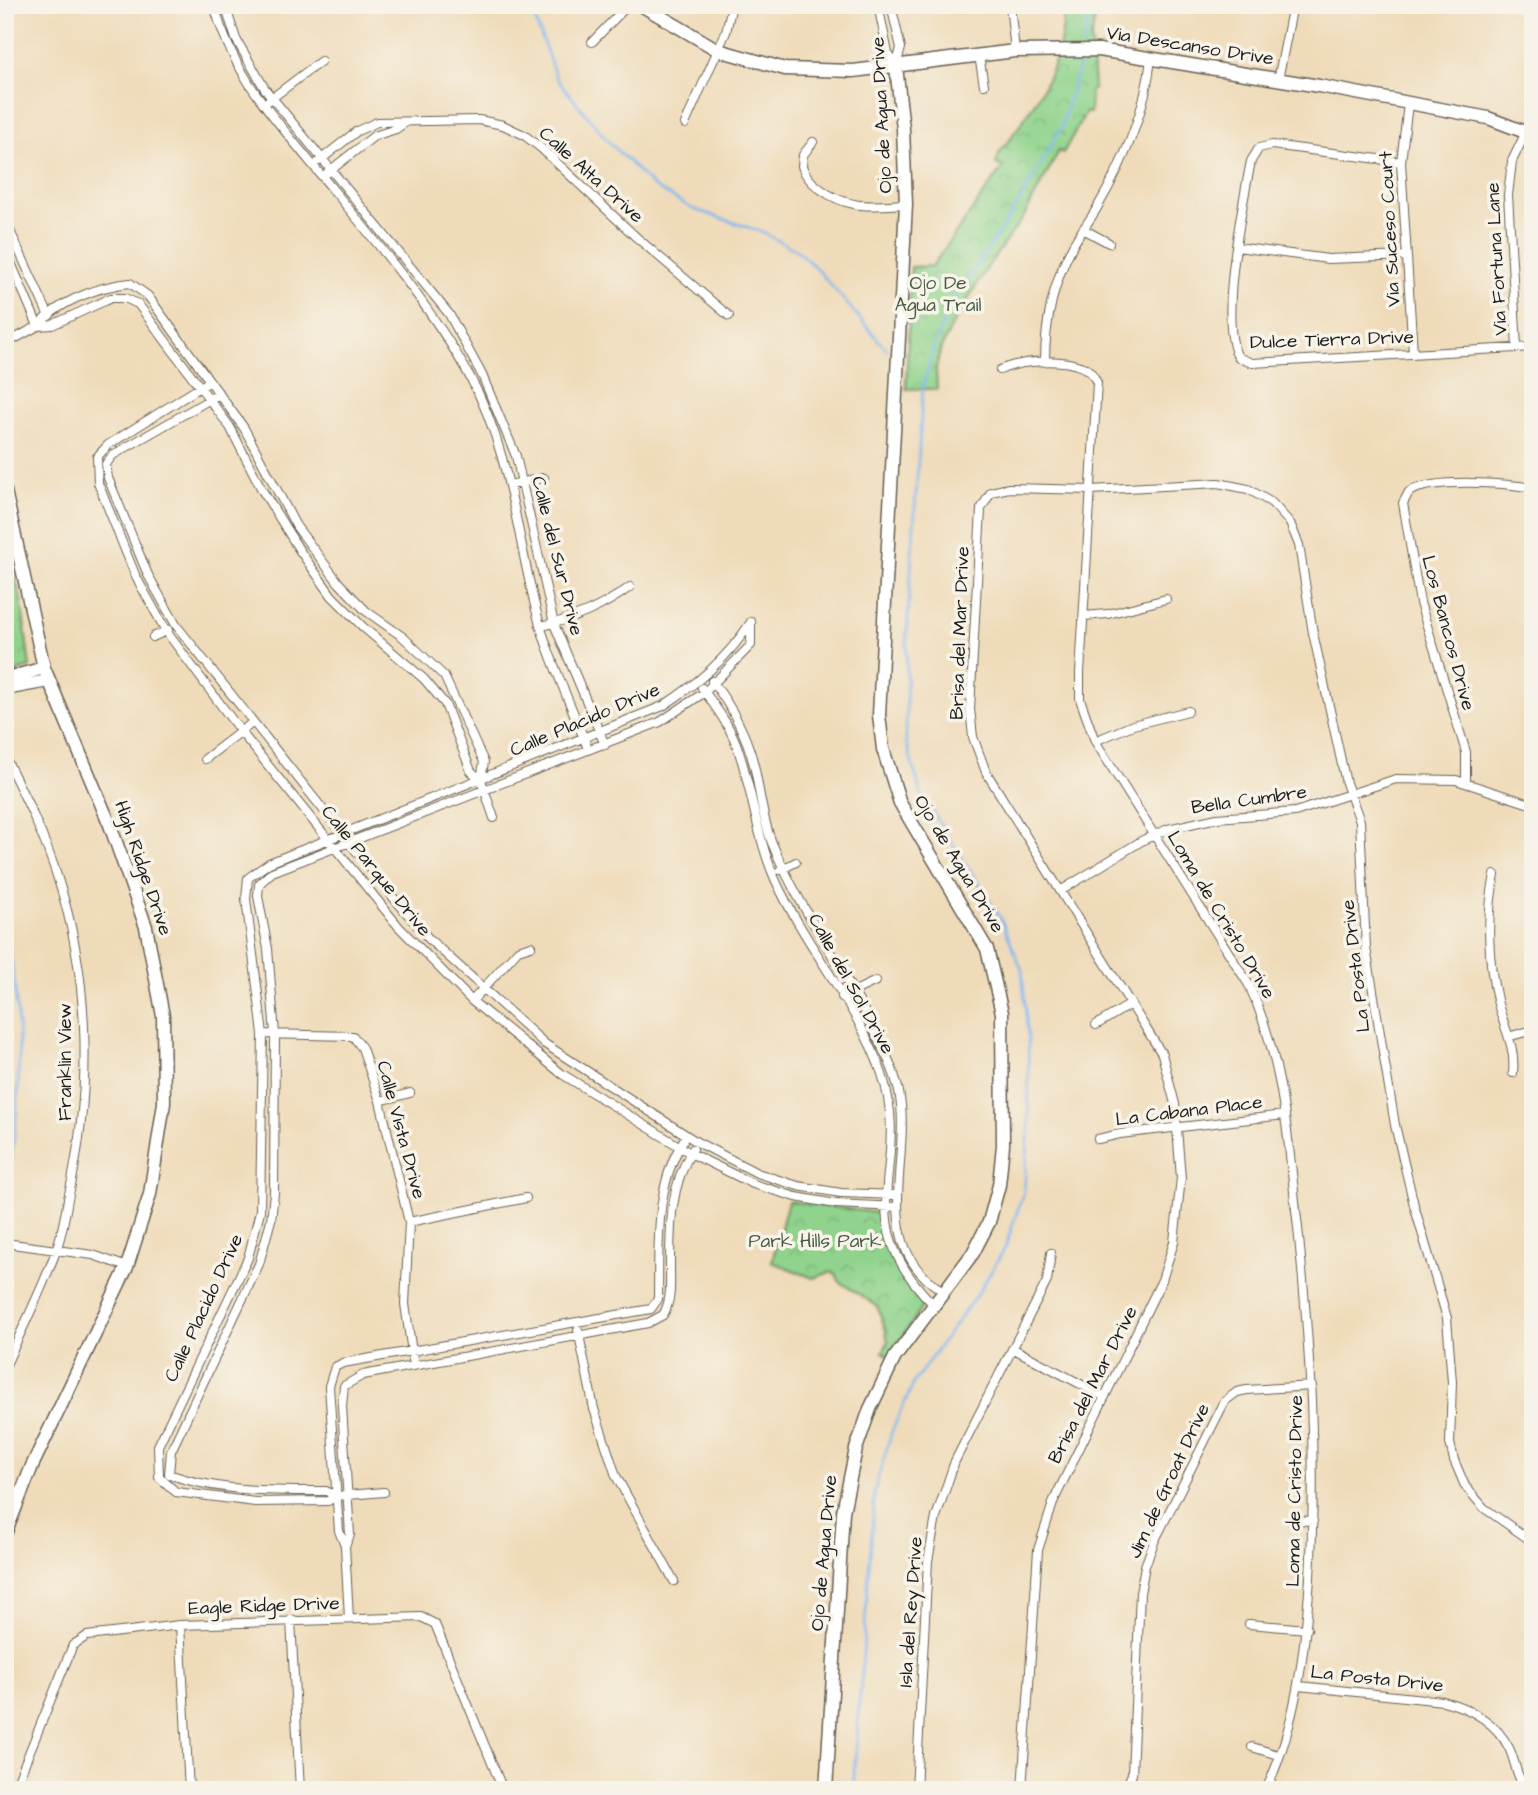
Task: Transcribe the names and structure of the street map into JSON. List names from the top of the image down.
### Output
{
  "streets": {
    "street": [
      "Via Descanso Drive",
      "Ojo de Agua Drive",
      "Calle Alta Drive",
      "Via Suceso Court",
      "Via Fortuna Lane",
      "Dulce Tierra Drive",
      "Calle del Sur Drive",
      "Brisa del Mar Drive",
      "Los Bancos Drive",
      "Calle Placido Drive",
      "Bella Cumbre",
      "High Ridge Drive",
      "Calle Parque Drive",
      "Loma de Cristo Drive",
      "La Posta Drive",
      "Calle del Sol Drive",
      "Franklin View",
      "La Cabana Place",
      "Calle Vista Drive",
      "Jim de Groat Drive",
      "Eagle Ridge Drive",
      "Isla del Rey Drive"
    ]
  },
  "crossings": [
    ["Via Descanso Drive", "Ojo de Agua Drive"],
    ["Via Descanso Drive", "Via Suceso Court"],
    ["Via Descanso Drive", "Via Fortuna Lane"],
    ["Ojo de Agua Drive", "Calle del Sol Drive"],
    ["Calle Alta Drive", "Calle del Sur Drive"],
    ["Via Suceso Court", "Dulce Tierra Drive"],
    ["Via Fortuna Lane", "Dulce Tierra Drive"],
    ["Calle del Sur Drive", "Calle Placido Drive"],
    ["Brisa del Mar Drive", "Bella Cumbre"],
    ["Brisa del Mar Drive", "Loma de Cristo Drive"],
    ["Brisa del Mar Drive", "La Posta Drive"],
    ["Brisa del Mar Drive", "La Cabana Place"],
    ["Los Bancos Drive", "Bella Cumbre"],
    ["Calle Placido Drive", "Calle Parque Drive"],
    ["Calle Placido Drive", "Calle del Sol Drive"],
    ["Calle Placido Drive", "Calle Vista Drive"],
    ["Bella Cumbre", "Loma de Cristo Drive"],
    ["Bella Cumbre", "La Posta Drive"],
    ["Calle Parque Drive", "Calle del Sol Drive"],
    ["Loma de Cristo Drive", "La Posta Drive"],
    ["Loma de Cristo Drive", "La Cabana Place"],
    ["Loma de Cristo Drive", "Jim de Groat Drive"]
  ],
  "parks": ["Ojo De Agua Trail", "Park Hills Park"]
}
